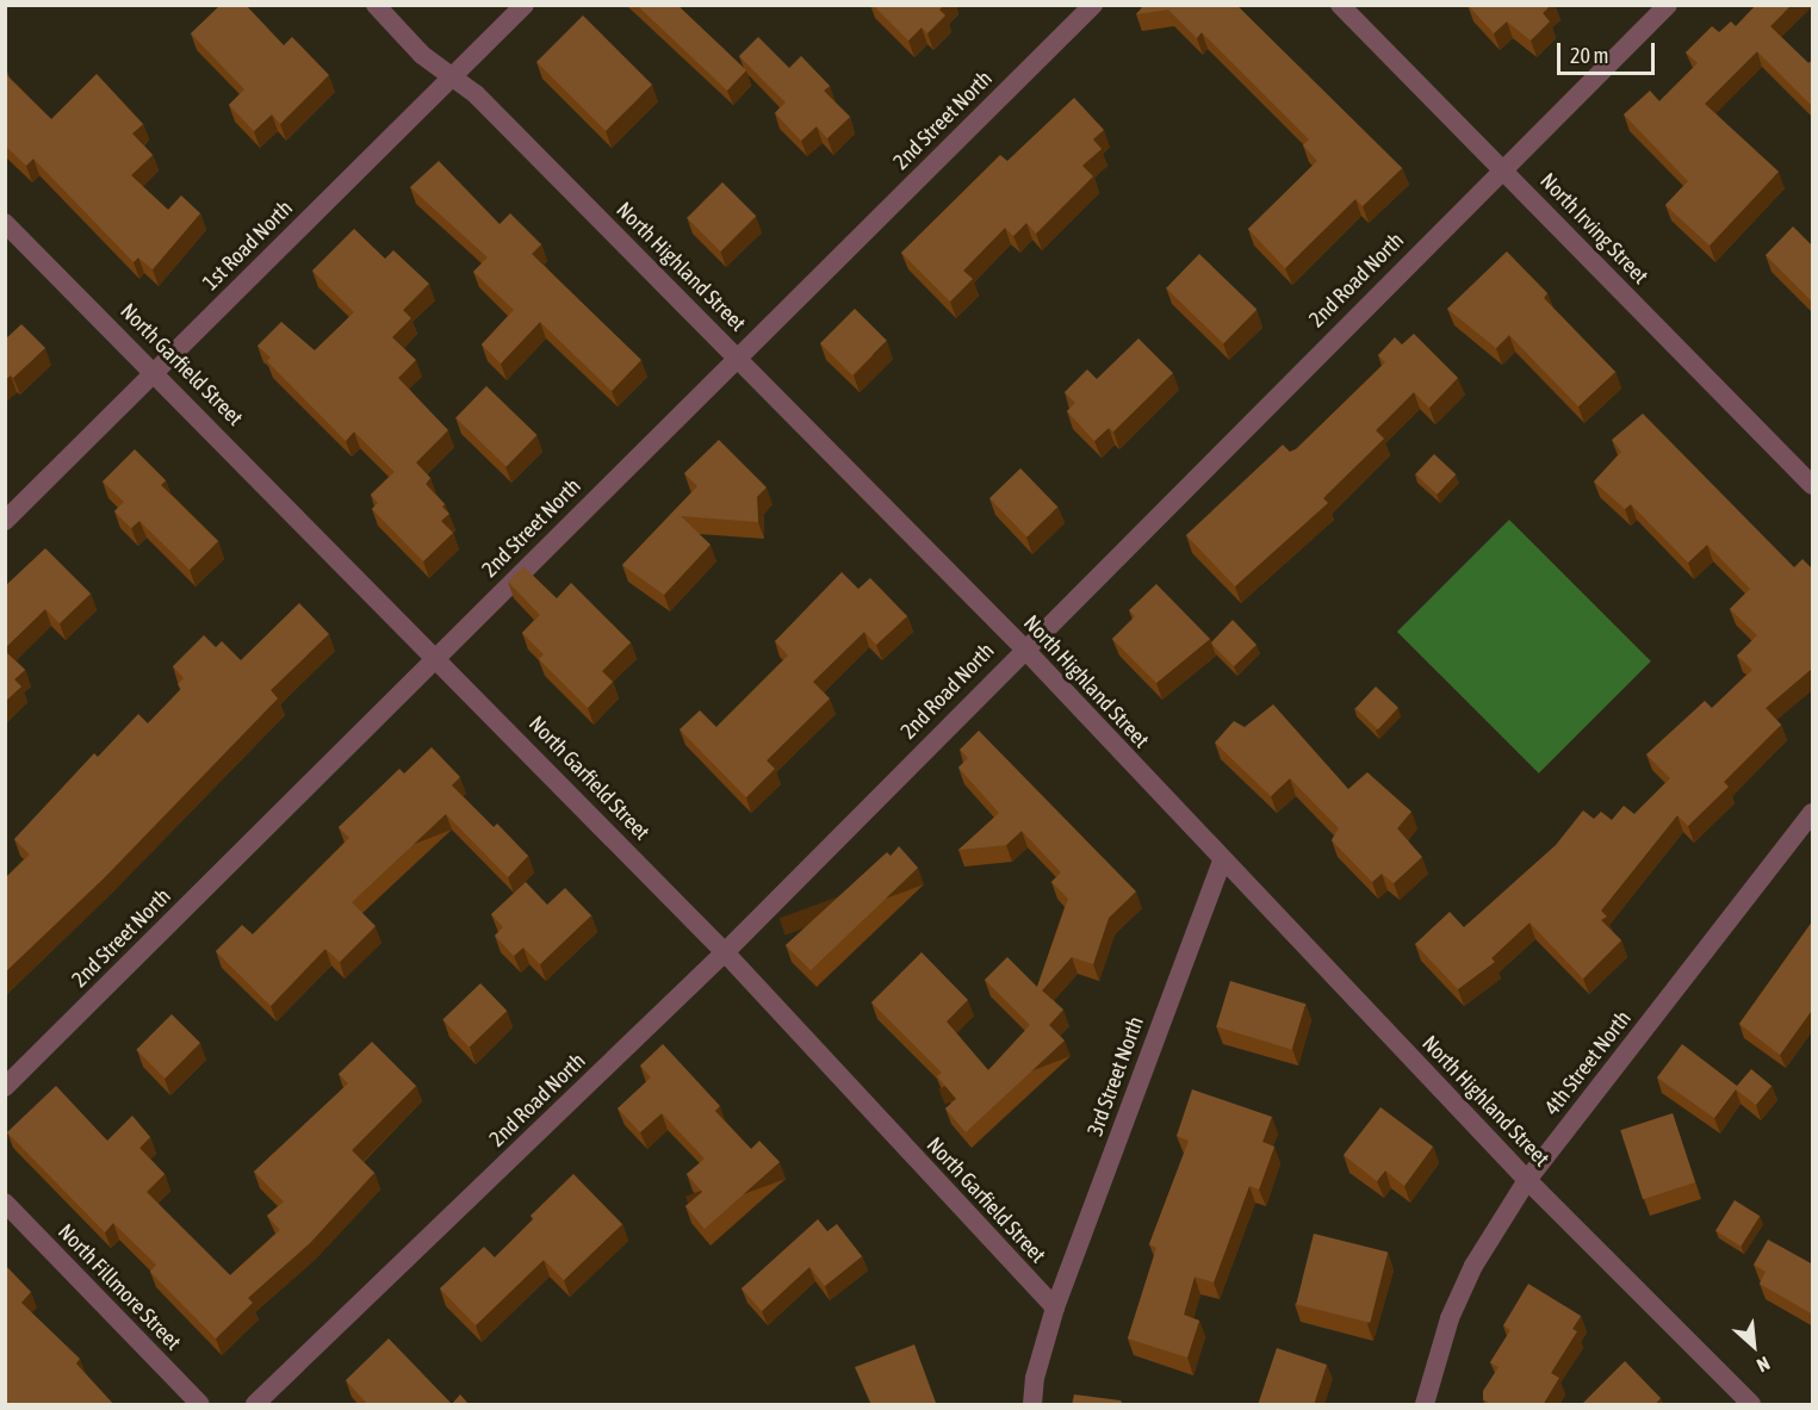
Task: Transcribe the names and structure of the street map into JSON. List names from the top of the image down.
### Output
{
  "streets": {
    "street": [
      "2nd Street North",
      "North Irving Street",
      "1st Road North",
      "North Highland Street",
      "2nd Road North",
      "North Garfield Street",
      "4th Street North",
      "3rd Street North",
      "North Fillmore Street"
    ]
  },
  "crossings": [
    ["2nd Street North", "North Highland Street"],
    ["2nd Street North", "North Garfield Street"],
    ["North Irving Street", "2nd Road North"],
    ["1st Road North", "North Highland Street"],
    ["1st Road North", "North Garfield Street"],
    ["North Highland Street", "2nd Road North"],
    ["North Highland Street", "4th Street North"],
    ["North Highland Street", "3rd Street North"],
    ["2nd Road North", "North Garfield Street"],
    ["North Garfield Street", "3rd Street North"]
  ],
  "scale_bar": "20 m",
  "north": "bottom right"
}
